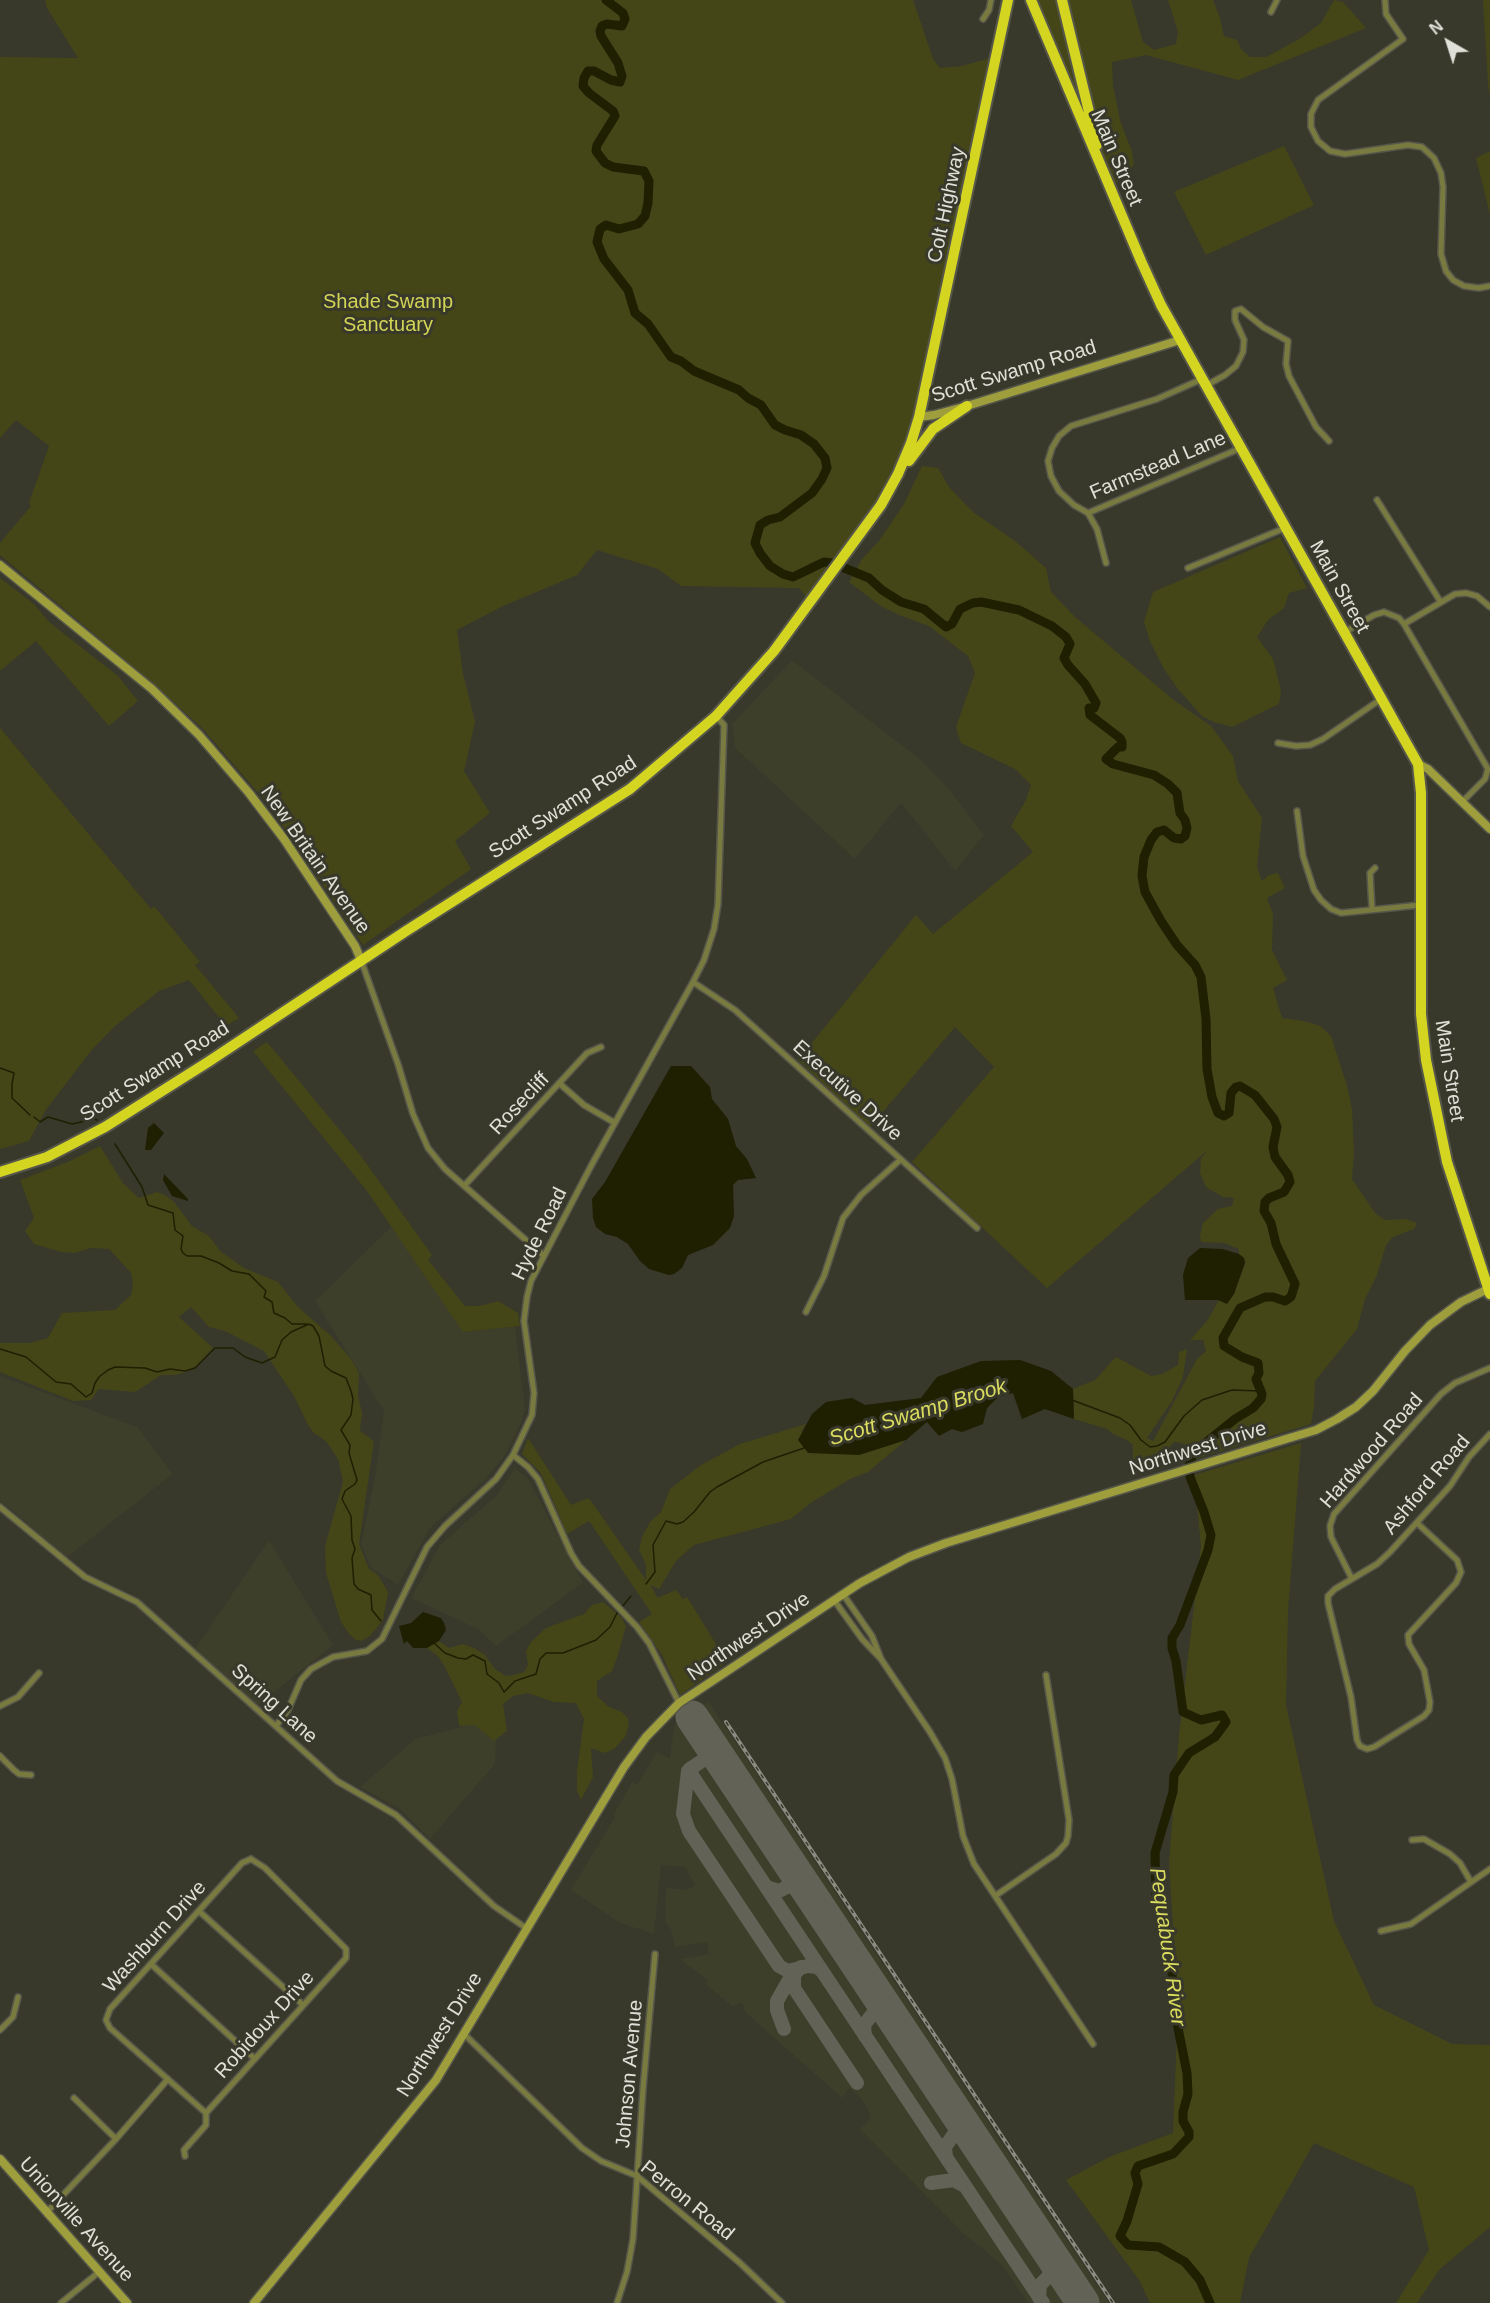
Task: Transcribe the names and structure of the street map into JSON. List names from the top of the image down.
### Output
{
  "streets": {
    "highway": ["Main Street", "Colt Highway", "Scott Swamp Road"],
    "main road": ["New Britain Avenue", "Northwest Drive", "Unionville Avenue"],
    "street": [
      "Farmstead Lane",
      "Executive Drive",
      "Rosecliff",
      "Hyde Road",
      "Hardwood Road",
      "Ashford Road",
      "Spring Lane",
      "Washburn Drive",
      "Robidoux Drive",
      "Johnson Avenue",
      "Perron Road"
    ]
  },
  "crossings": [
    ["Main Street", "Scott Swamp Road"],
    ["Main Street", "Farmstead Lane"],
    ["Main Street", "Northwest Drive"],
    ["Colt Highway", "Scott Swamp Road"],
    ["Scott Swamp Road", "New Britain Avenue"],
    ["Scott Swamp Road", "Hyde Road"],
    ["New Britain Avenue", "Rosecliff"],
    ["New Britain Avenue", "Hyde Road"],
    ["Executive Drive", "Hyde Road"],
    ["Hyde Road", "Spring Lane"],
    ["Northwest Drive", "Spring Lane"],
    ["Northwest Drive", "Perron Road"],
    ["Hardwood Road", "Ashford Road"],
    ["Washburn Drive", "Robidoux Drive"],
    ["Johnson Avenue", "Perron Road"]
  ],
  "water": ["Scott Swamp Brook", "Pequabuck River"],
  "parks": ["Shade Swamp Sanctuary"],
  "north": "top left"
}
